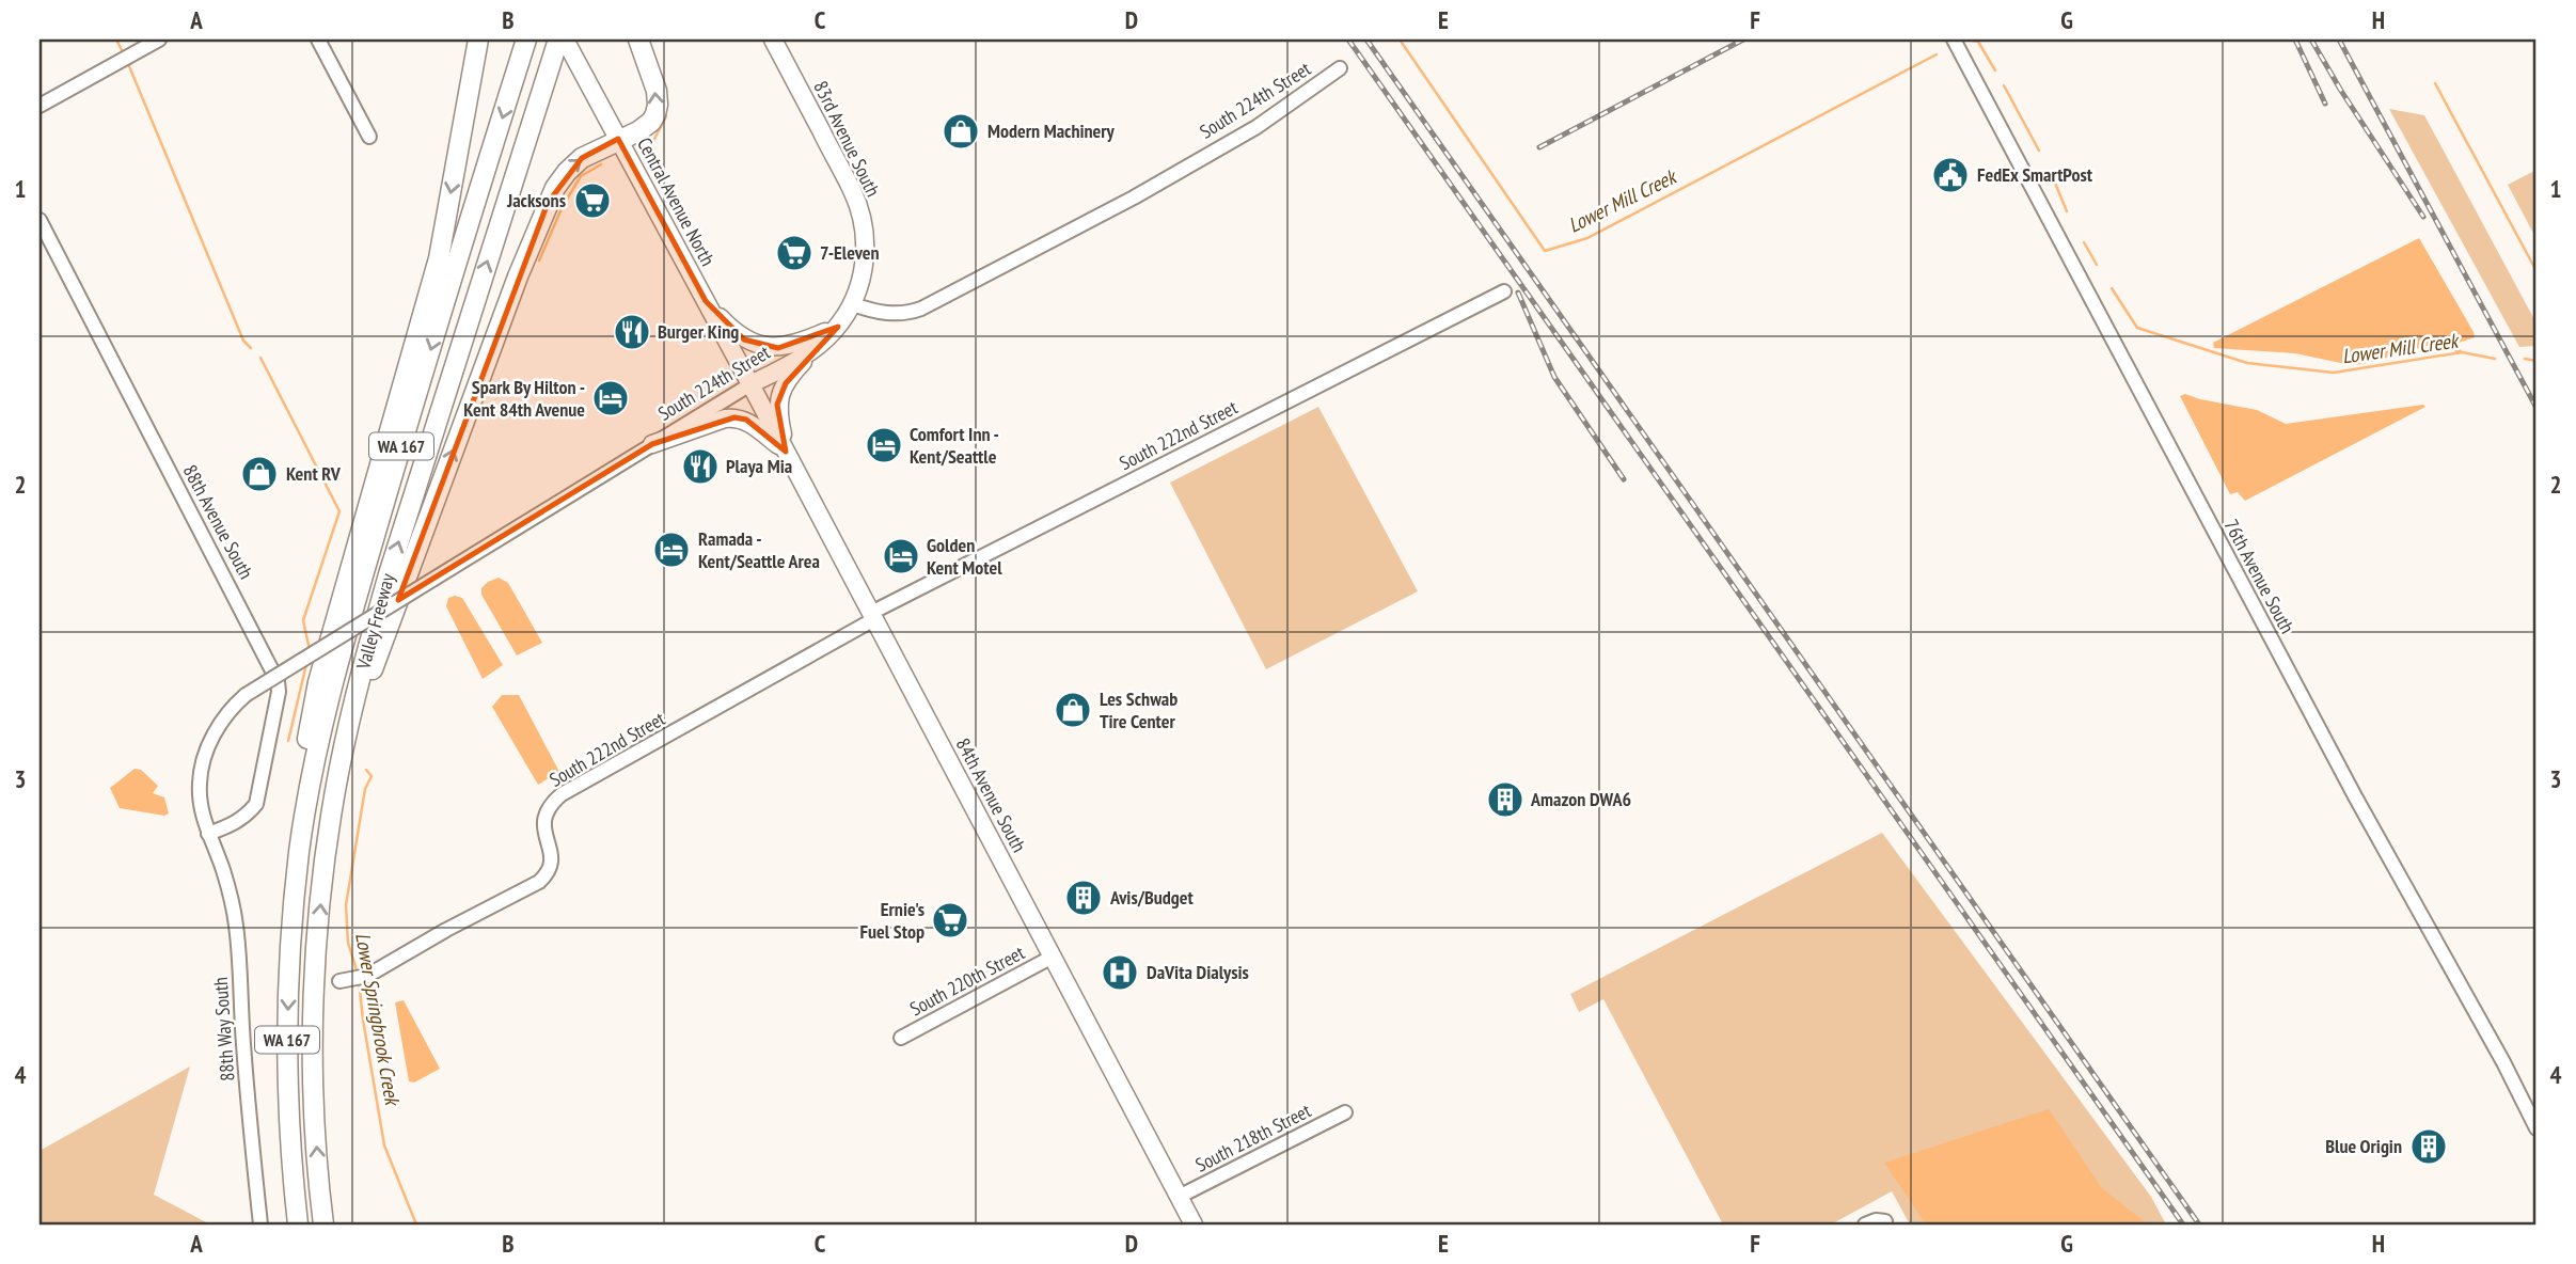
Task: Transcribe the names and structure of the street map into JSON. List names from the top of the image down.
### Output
{
  "streets": {
    "highway": ["WA 167", "Valley Freeway"],
    "main road": [
      "South 224th Street",
      "83rd Avenue South",
      "Central Avenue North",
      "84th Avenue South"
    ],
    "street": [
      "South 222nd Street",
      "88th Avenue South",
      "76th Avenue South",
      "South 220th Street",
      "88th Way South",
      "South 218th Street"
    ]
  },
  "crossings": [
    ["South 224th Street", "83rd Avenue South"],
    ["South 224th Street", "Central Avenue North"],
    ["South 224th Street", "88th Avenue South"],
    ["South 224th Street", "84th Avenue South"],
    ["South 224th Street", "88th Way South"],
    ["Central Avenue North", "84th Avenue South"],
    ["South 222nd Street", "84th Avenue South"],
    ["88th Avenue South", "88th Way South"],
    ["84th Avenue South", "South 220th Street"],
    ["84th Avenue South", "South 218th Street"]
  ],
  "water": ["Lower Mill Creek", "Lower Springbrook Creek"],
  "places": {
    "shop": ["Modern Machinery", "Kent RV", "Les Schwab Tire Center"],
    "public building": ["FedEx SmartPost"],
    "supermarket": ["Jacksons", "7-Eleven", "Ernie's Fuel Stop"],
    "restaurant": ["Burger King", "Playa Mia"],
    "hotel": [
      "Spark By Hilton - Kent 84th Avenue",
      "Comfort Inn - Kent/Seattle",
      "Ramada - Kent/Seattle Area",
      "Golden Kent Motel"
    ],
    "building": ["Amazon DWA6", "Avis/Budget", "Blue Origin"],
    "hospital": ["DaVita Dialysis"]
  },
  "grid": {
    "columns": [
      "A",
      "B",
      "C",
      "D",
      "E",
      "F",
      "G",
      "H"
    ],
    "rows": [
      "1",
      "2",
      "3",
      "4"
    ]
  }
}
